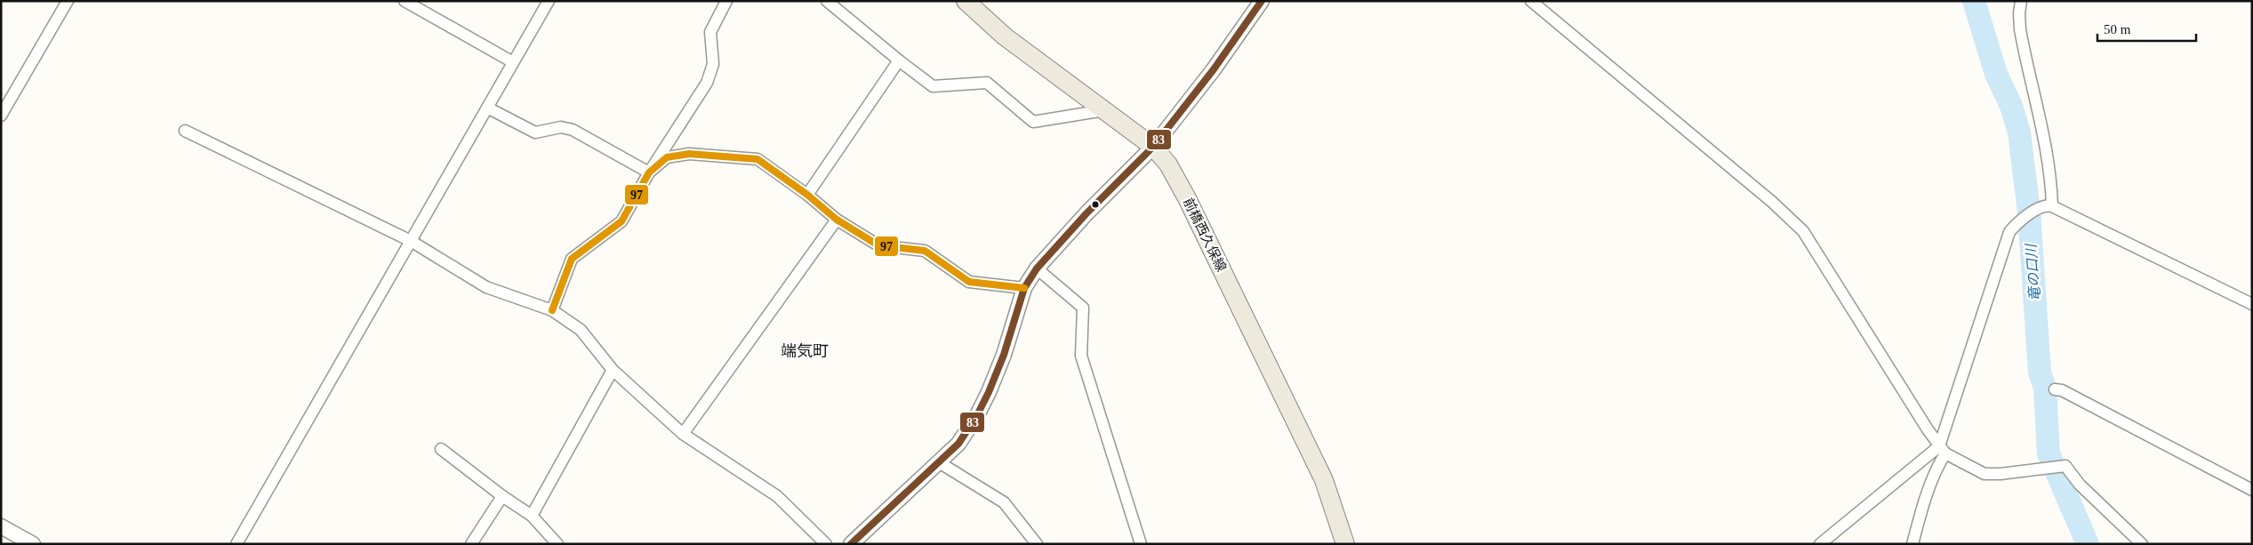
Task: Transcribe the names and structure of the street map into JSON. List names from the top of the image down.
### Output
{
  "streets": {
    "main road": ["前橋西久保線"]
  },
  "districts": ["端気町"],
  "water": ["竜の口川"],
  "lines": ["transit line 83", "transit line 97"],
  "scale_bar": "50 m"
}
